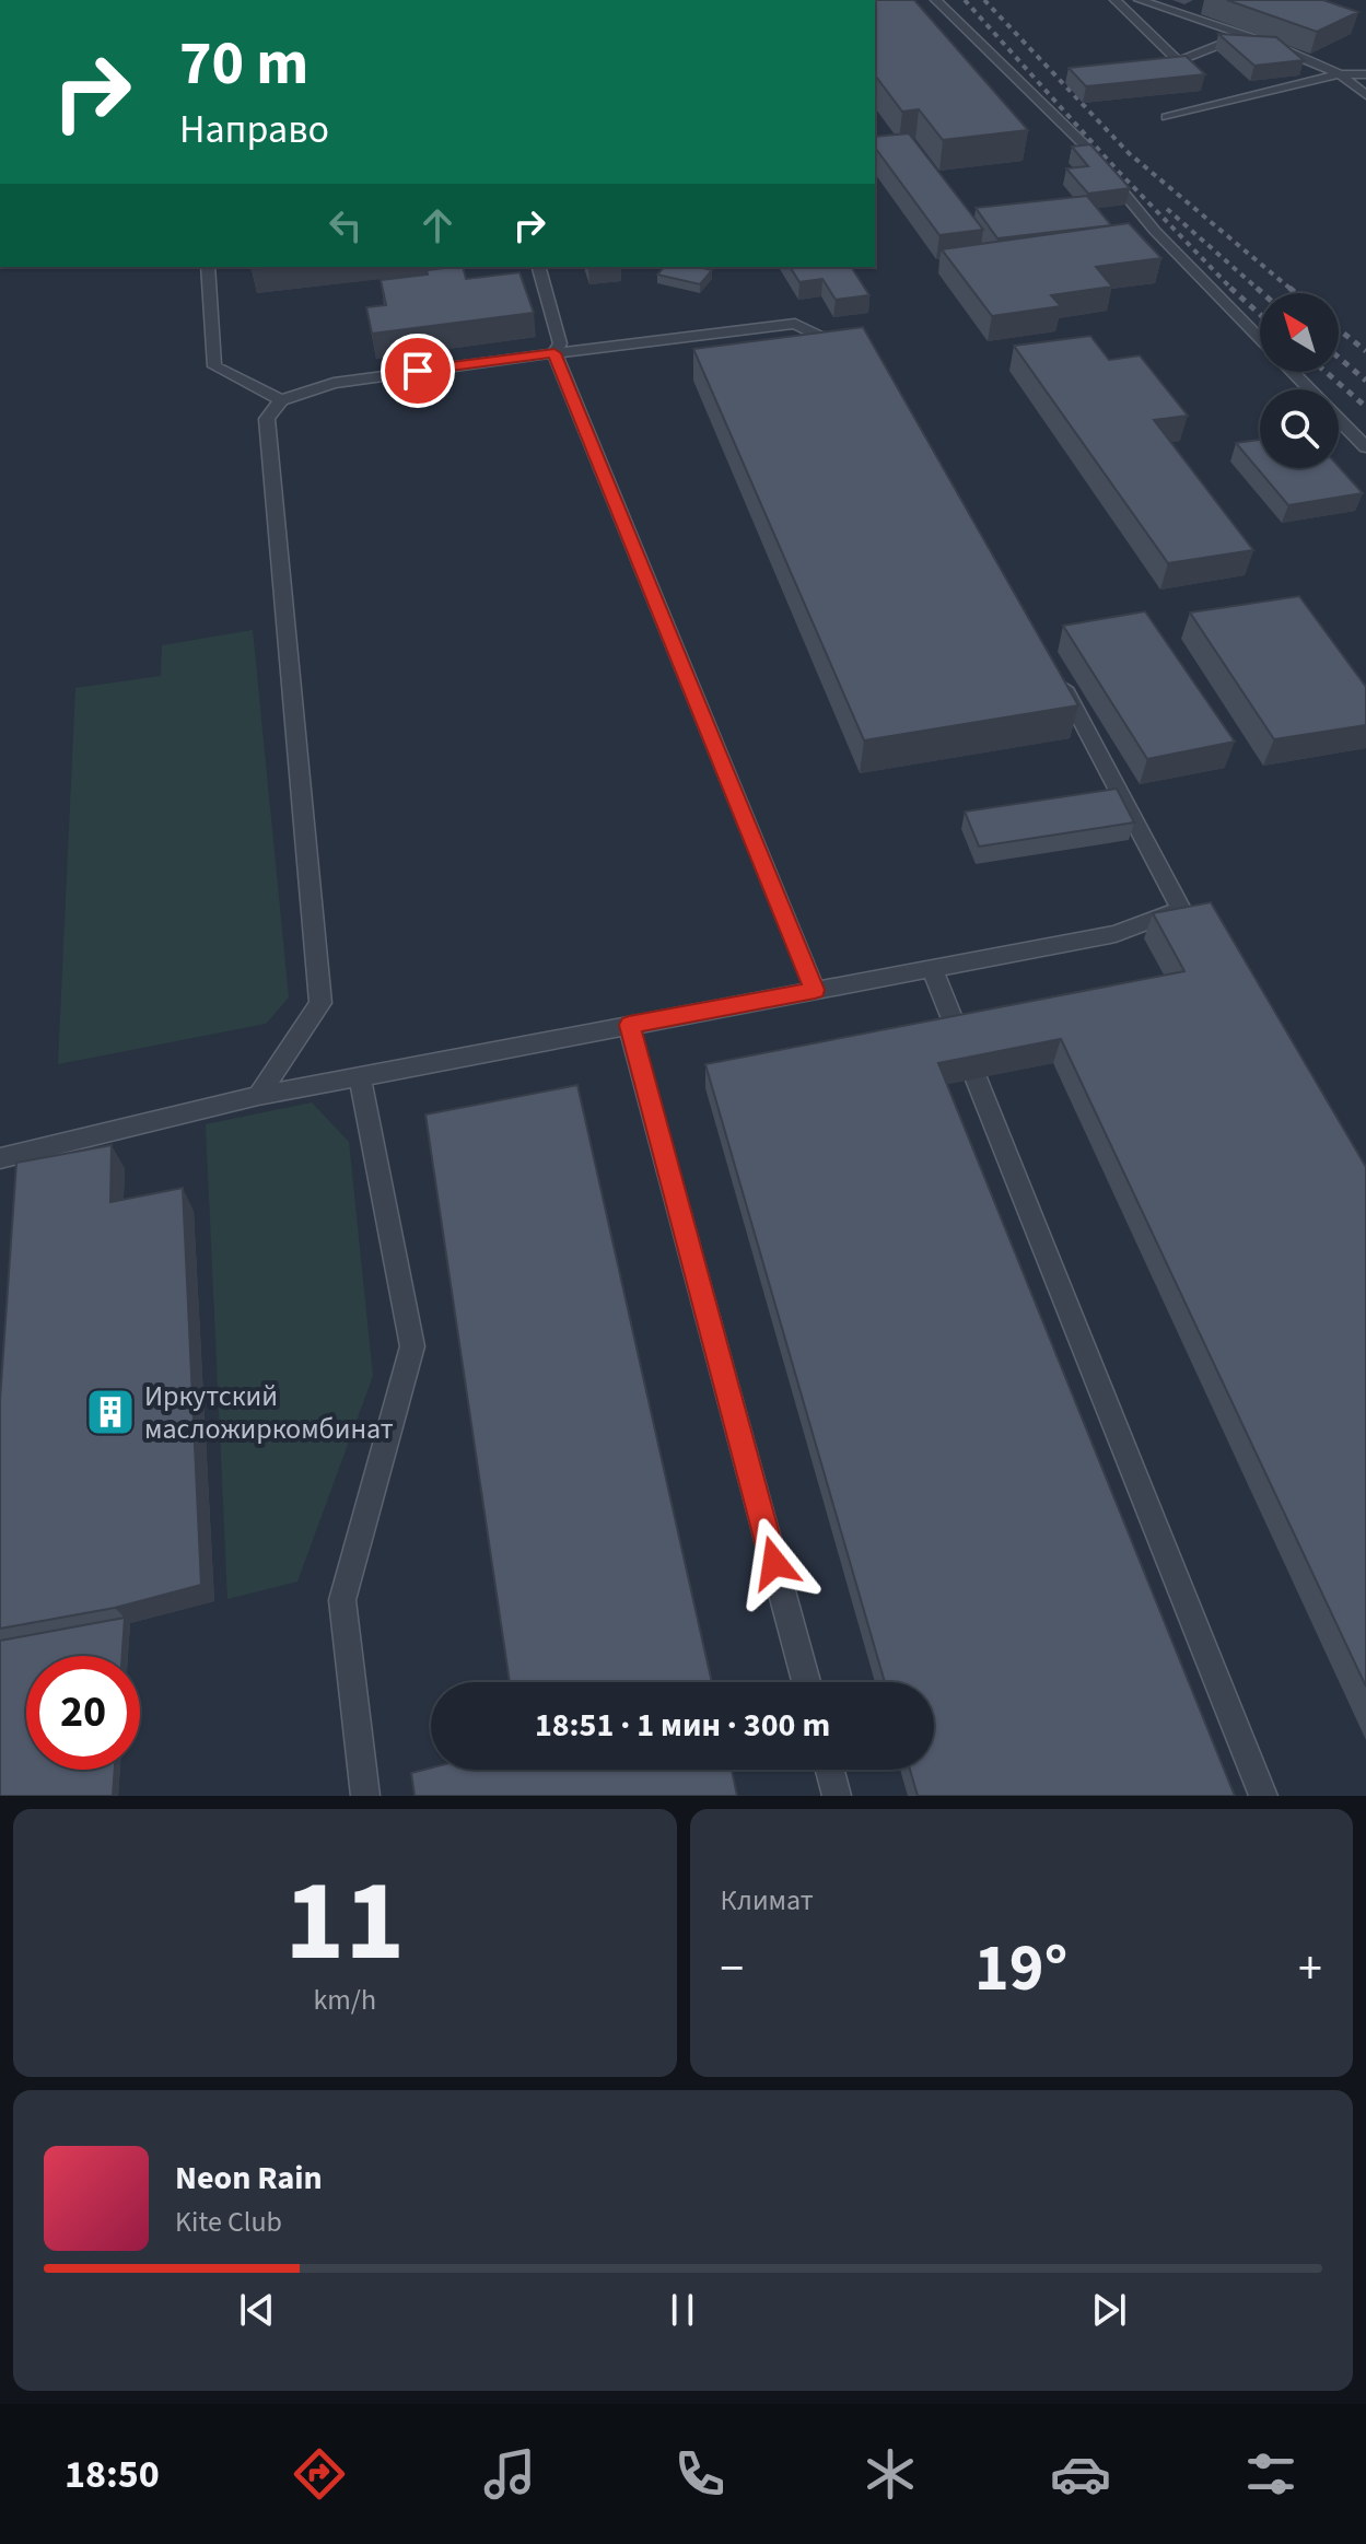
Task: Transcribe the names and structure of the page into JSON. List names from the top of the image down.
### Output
{
  "places": {
    "building": ["Иркутский масложиркомбинат"]
  },
  "north": "top left",
  "page": {
    "turn": ["70 m", "Направо"],
    "limit": "20",
    "trip": "18:51 · 1 мин · 300 m",
    "tile": [
      ["11", "km/h"],
      "Климат"
    ],
    "heat": ["−", "19°", "+"],
    "song": ["Neon Rain", "Kite Club"],
    "tabs": "18:50"
  }
}
